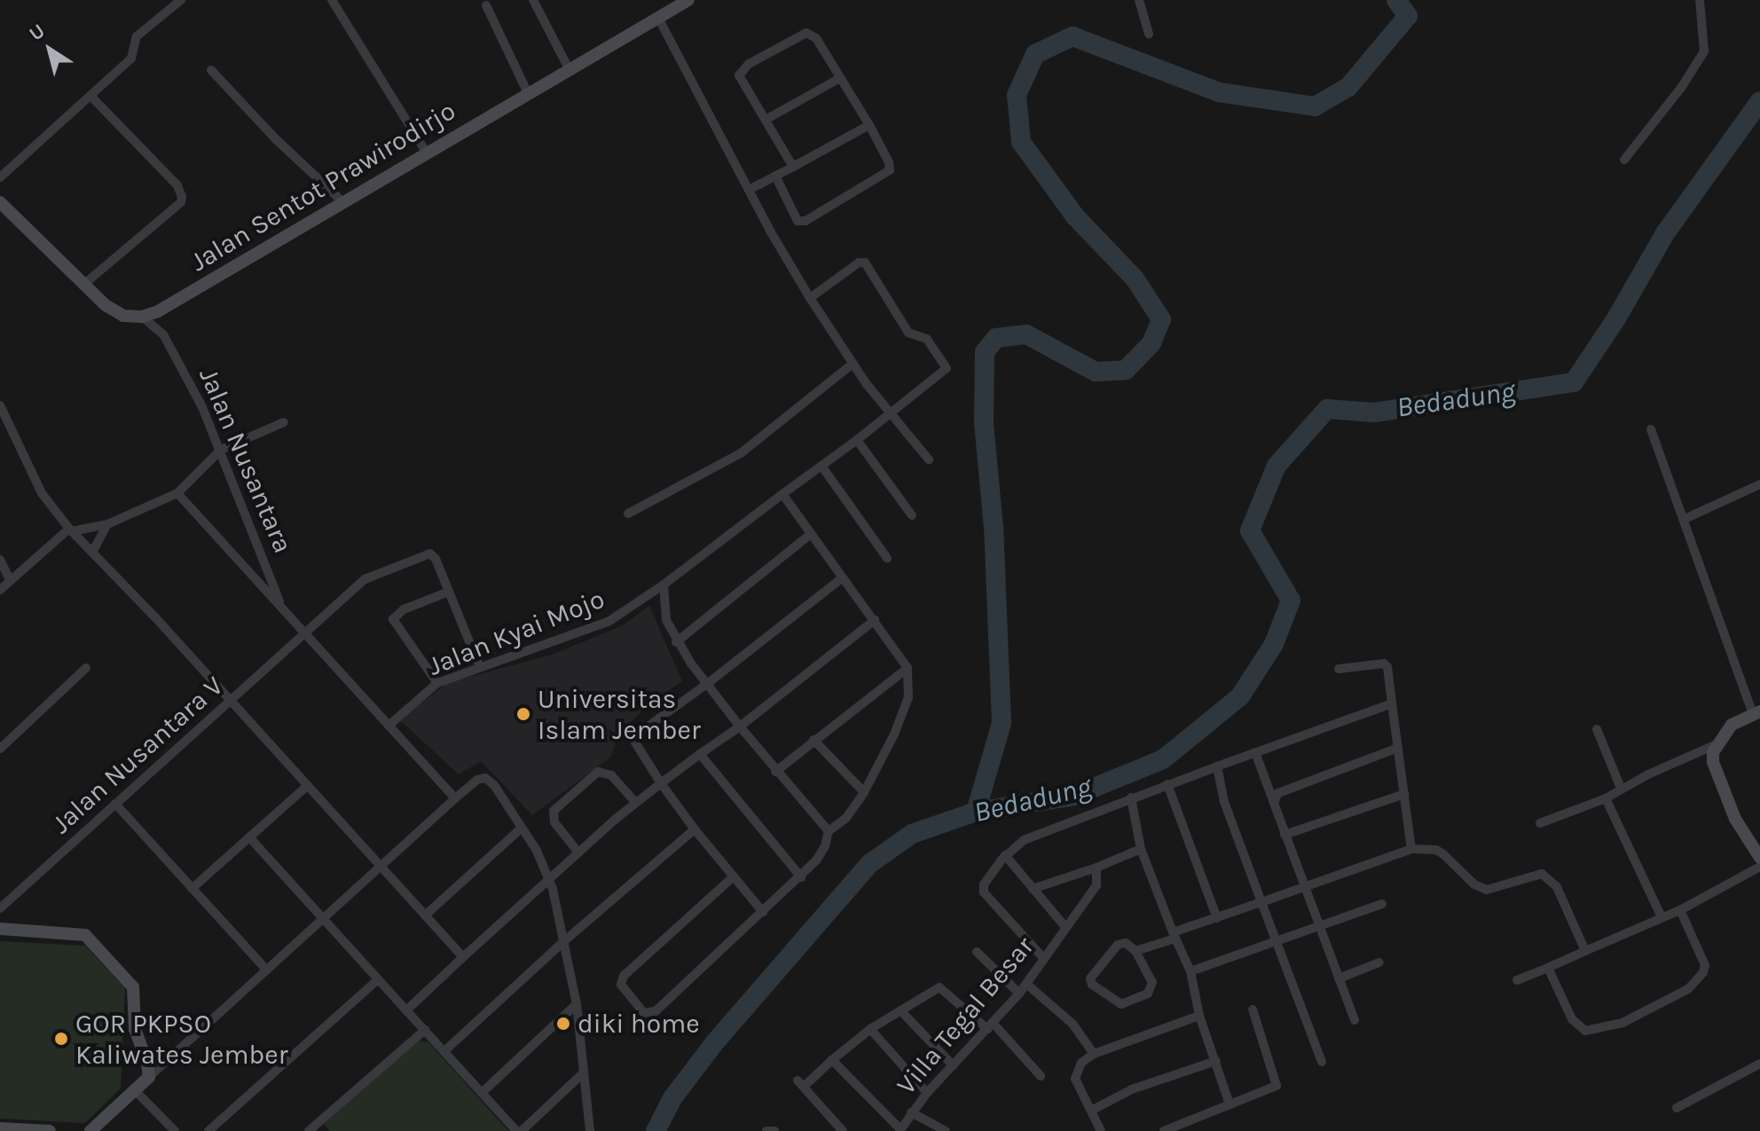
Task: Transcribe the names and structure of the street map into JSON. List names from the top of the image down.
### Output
{
  "streets": {
    "street": [
      "Jalan Sentot Prawirodirjo",
      "Jalan Nusantara",
      "Jalan Kyai Mojo",
      "Jalan Nusantara V",
      "Villa Tegal Besar"
    ]
  },
  "water": ["Bedadung"],
  "places": ["Universitas Islam Jember", "diki home", "GOR PKPSO Kaliwates Jember"],
  "north": "top left"
}
